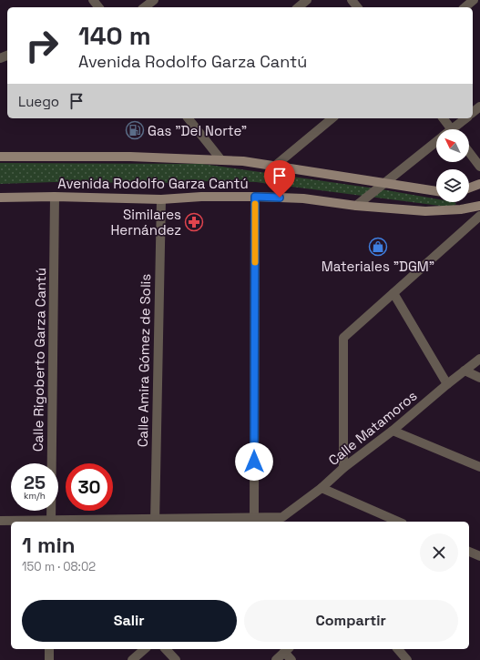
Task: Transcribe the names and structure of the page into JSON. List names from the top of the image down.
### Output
{
  "streets": {
    "main road": ["Avenida Rodolfo Garza Cantú"],
    "street": ["Calle Rigoberto Garza Cantú", "Calle Amira Gómez de Solis", "Calle Matamoros"]
  },
  "crossings": [
    ["Avenida Rodolfo Garza Cantú", "Calle Rigoberto Garza Cantú"],
    ["Avenida Rodolfo Garza Cantú", "Calle Amira Gómez de Solis"]
  ],
  "places": {
    "fuel station": ["Gas \"Del Norte\""],
    "pharmacy": ["Similares Hernández"],
    "shop": ["Materiales \"DGM\""]
  },
  "north": "top left",
  "page": {
    "turn": ["140 m", "Avenida Rodolfo Garza Cantú"],
    "then": "Luego",
    "speed": "25 km/h",
    "limit": "30",
    "heading": ["1 min", "150 m · 08:02"],
    "buttons": ["Salir", "Compartir"]
  }
}
